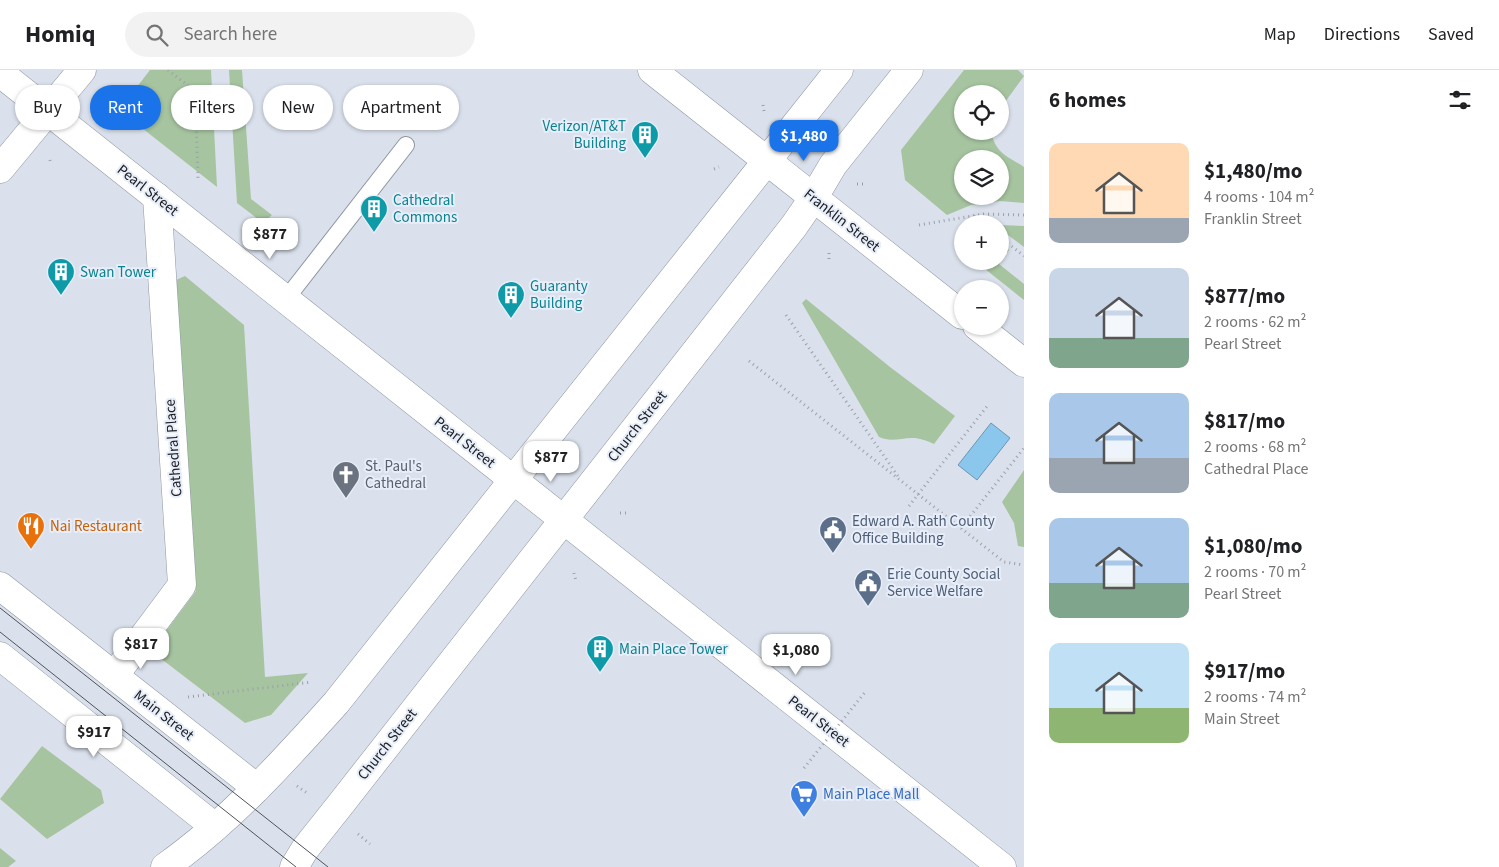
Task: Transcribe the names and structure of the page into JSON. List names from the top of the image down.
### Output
{
  "streets": {
    "main road": [
      "Pearl Street",
      "Franklin Street",
      "Church Street",
      "Cathedral Place",
      "Main Street"
    ]
  },
  "crossings": [
    ["Pearl Street", "Church Street"],
    ["Pearl Street", "Cathedral Place"],
    ["Franklin Street", "Church Street"],
    ["Cathedral Place", "Main Street"]
  ],
  "places": {
    "building": [
      "Verizon/AT&T Building",
      "Cathedral Commons",
      "Swan Tower",
      "Guaranty Building",
      "Main Place Tower"
    ],
    "church": ["St. Paul's Cathedral"],
    "restaurant": ["Nai Restaurant"],
    "public building": ["Edward A. Rath County Office Building", "Erie County Social Service Welfare"],
    "supermarket": ["Main Place Mall"]
  },
  "page": {
    "header": "Homiq",
    "search": "Search here",
    "nav": ["Map", "Directions", "Saved"],
    "heading": "6 homes",
    "map_buttons": ["+", "−"],
    "chip": [
      "Buy",
      "Rent",
      "Filters",
      "New",
      "Apartment"
    ],
    "price": [
      "$1,480",
      "$877",
      "$877",
      "$817",
      "$1,080",
      "$917"
    ],
    "list": [
      {
        "name": "$1,480/mo",
        "note": "4 rooms · 104 m² · Franklin Street"
      },
      {
        "name": "$877/mo",
        "note": "2 rooms · 62 m² · Pearl Street"
      },
      {
        "name": "$817/mo",
        "note": "2 rooms · 68 m² · Cathedral Place"
      },
      {
        "name": "$1,080/mo",
        "note": "2 rooms · 70 m² · Pearl Street"
      },
      {
        "name": "$917/mo",
        "note": "2 rooms · 74 m² · Main Street"
      }
    ]
  }
}
